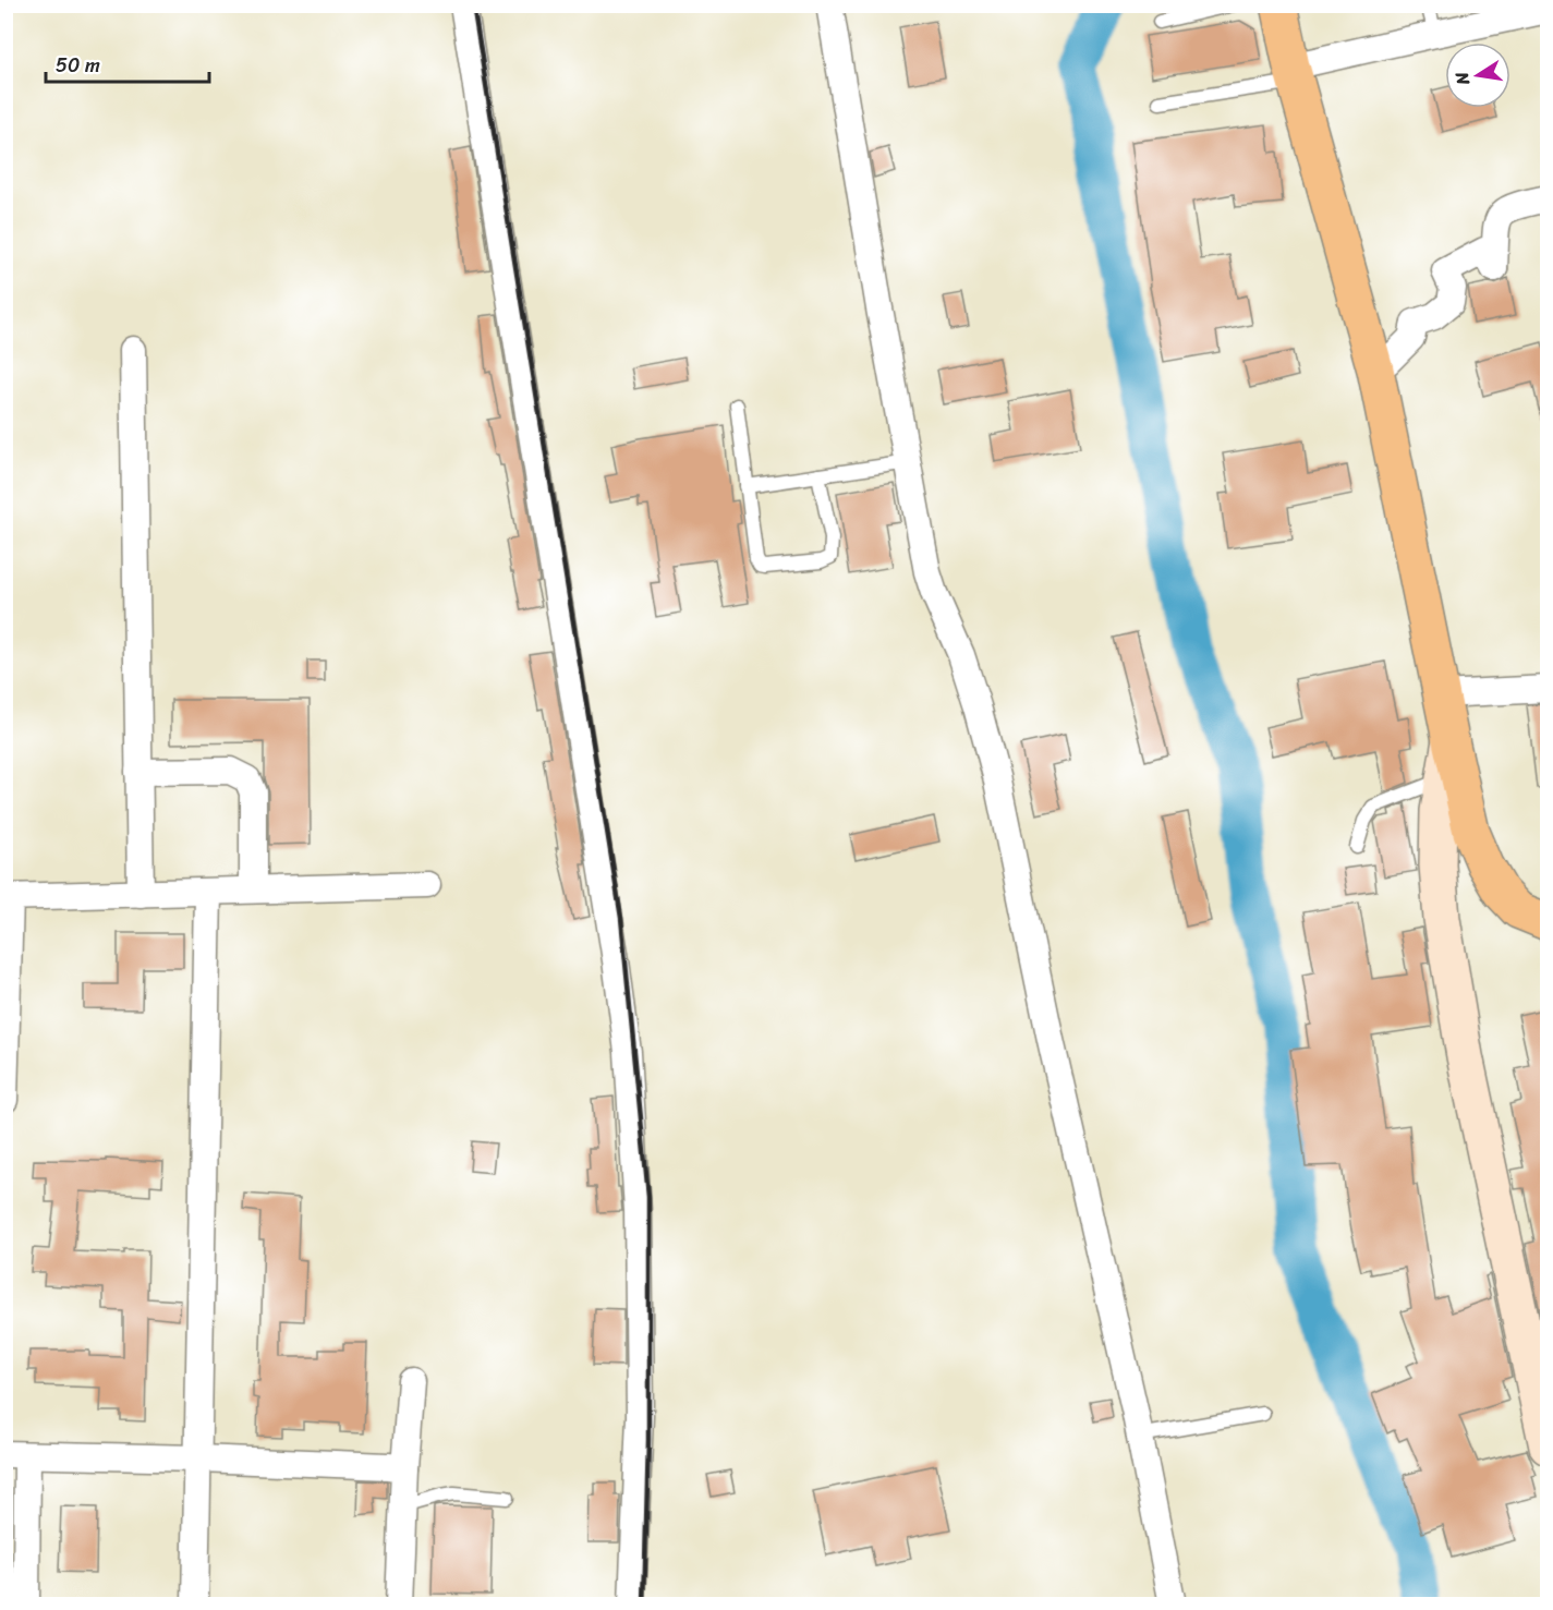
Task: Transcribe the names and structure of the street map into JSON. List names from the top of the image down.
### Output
{
  "scale_bar": "50 m",
  "north": "left"
}
